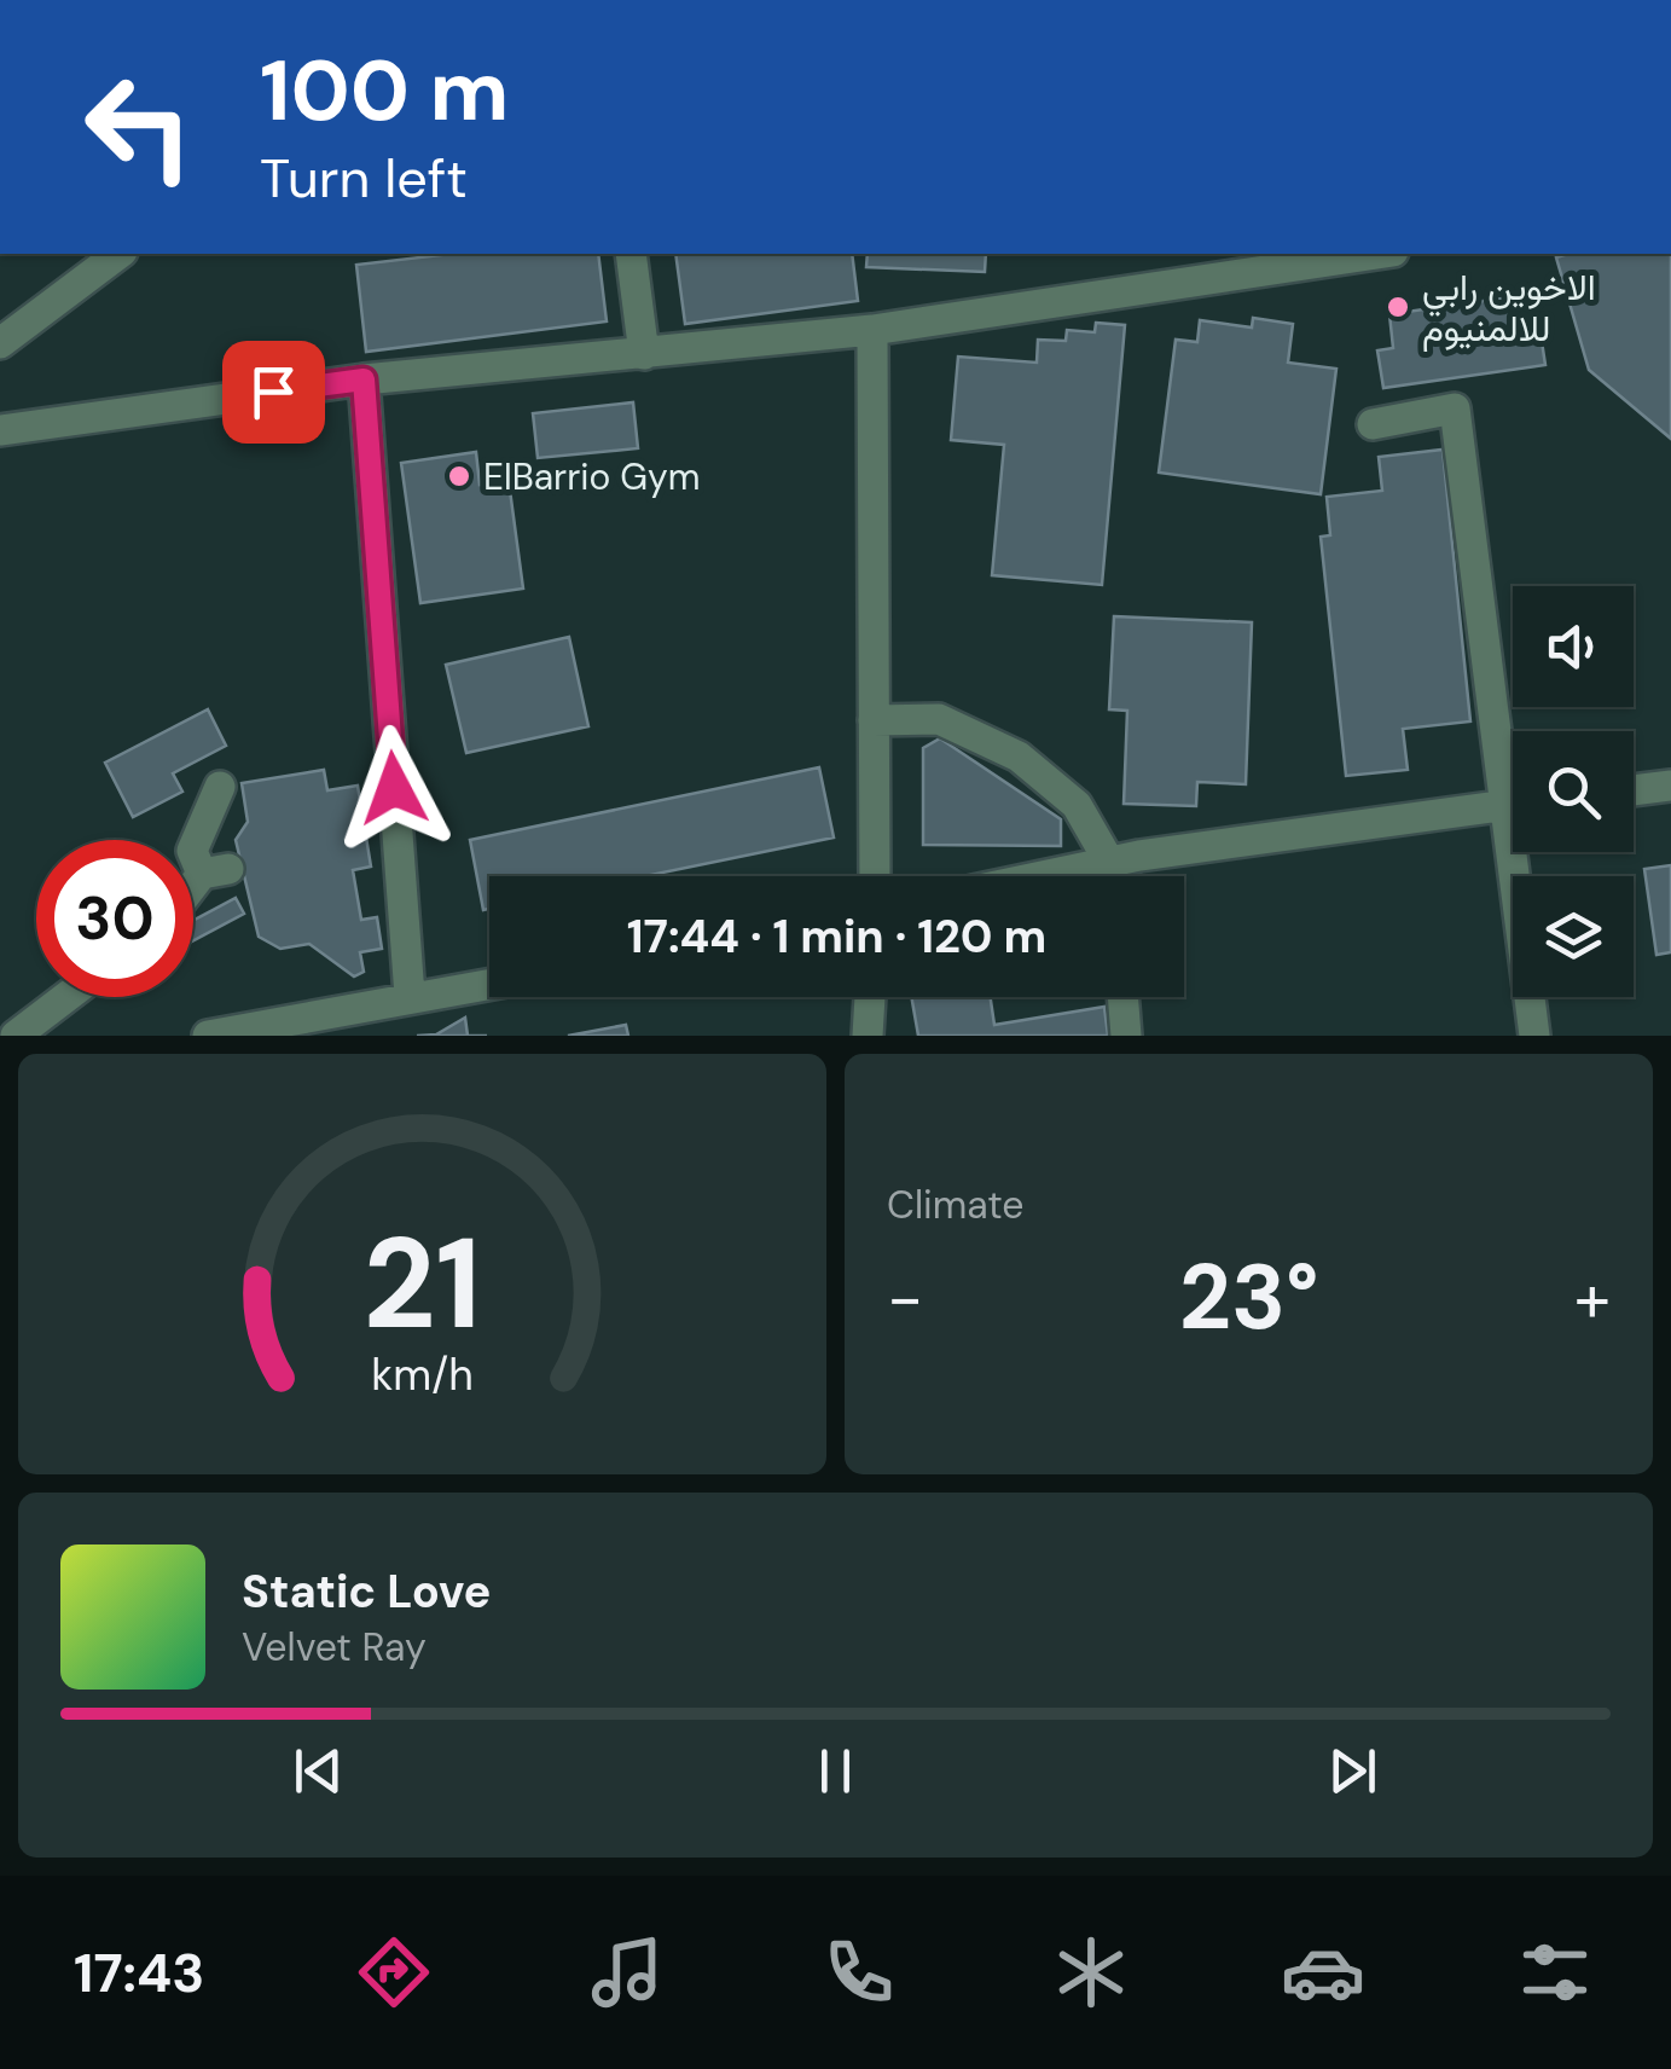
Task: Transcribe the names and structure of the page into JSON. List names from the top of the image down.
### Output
{
  "places": ["الاخوين رابي للالمنيوم", "ElBarrio Gym"],
  "page": {
    "turn": ["100 m", "Turn left"],
    "limit": "30",
    "trip": "17:44 · 1 min · 120 m",
    "tile": "Climate",
    "heat": ["−", "23°", "+"],
    "song": ["Static Love", "Velvet Ray"],
    "tabs": "17:43",
    "gauge": ["21", "km/h"]
  }
}
